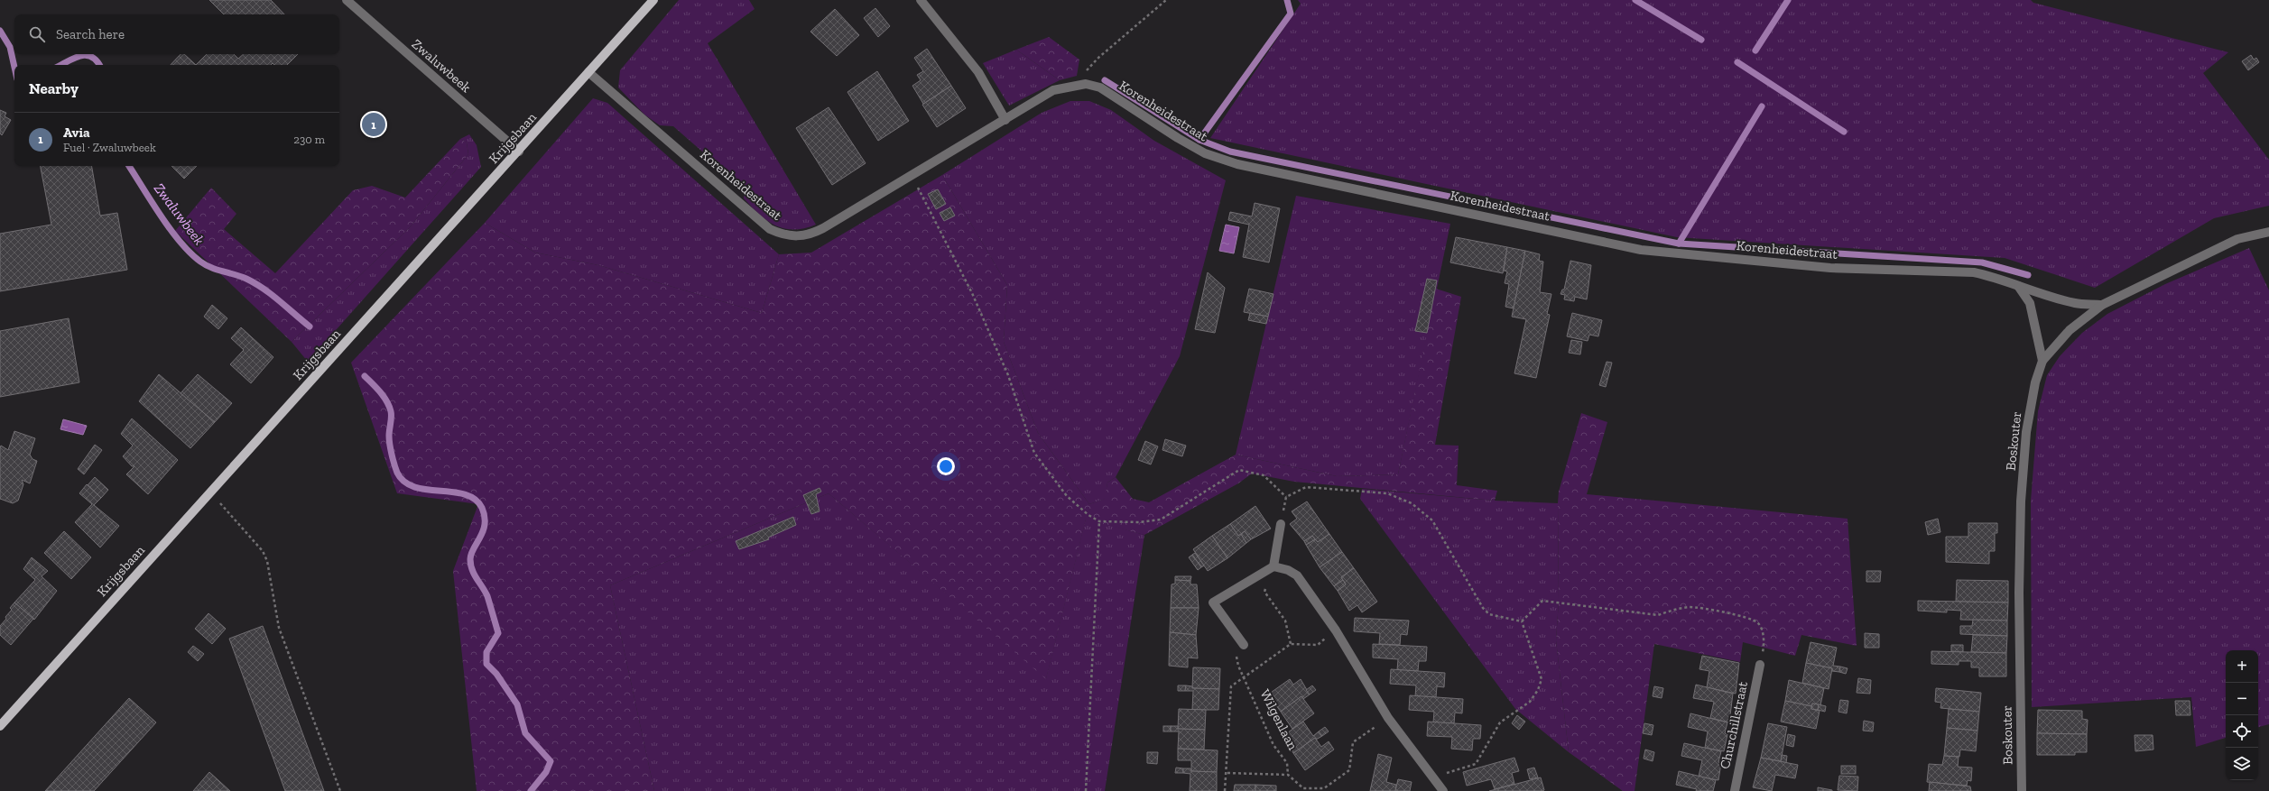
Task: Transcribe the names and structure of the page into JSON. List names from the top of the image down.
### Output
{
  "streets": {
    "main road": ["Krijgsbaan"],
    "street": [
      "Zwaluwbeek",
      "Korenheidestraat",
      "Boskouter",
      "Churchillstraat"
    ],
    "path": ["Wilgenlaan"]
  },
  "crossings": [
    ["Zwaluwbeek", "Krijgsbaan"],
    ["Korenheidestraat", "Krijgsbaan"],
    ["Korenheidestraat", "Boskouter"]
  ],
  "water": ["Zwaluwbeek"],
  "page": {
    "search": "Search here",
    "heading": "Nearby",
    "pins": "1",
    "list": [
      {
        "mark": "1",
        "name": "Avia",
        "note": "Fuel · Zwaluwbeek",
        "value": "230 m"
      }
    ],
    "map_buttons": ["+", "−"]
  }
}
